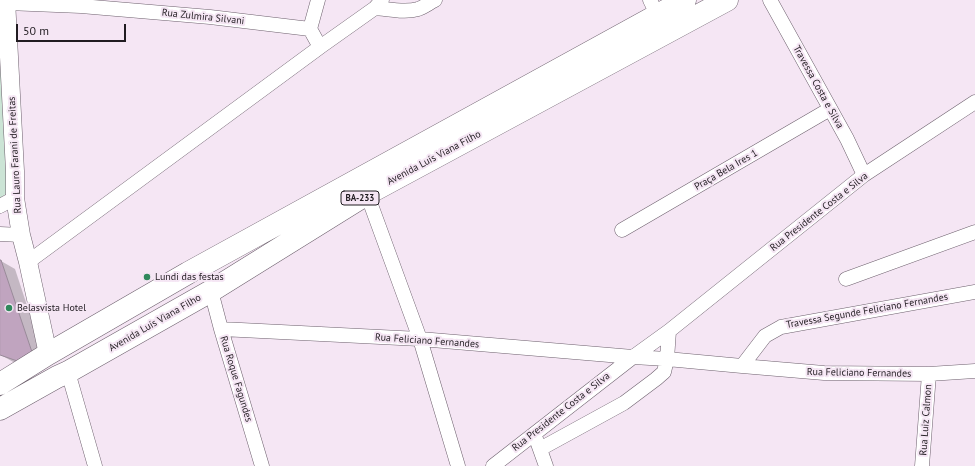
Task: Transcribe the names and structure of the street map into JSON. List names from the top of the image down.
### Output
{
  "streets": {
    "main road": ["Avenida Luís Viana Filho", "BA-233"],
    "street": [
      "Rua Zulmira Silvani",
      "Travessa Costa e Silva",
      "Rua Lauro Farani de Freitas",
      "Praça Bela Ires 1",
      "Rua Presidente Costa e Silva",
      "Travessa Segunde Feliciano Fernandes",
      "Rua Feliciano Fernandes",
      "Rua Roque Fagundes",
      "Rua Luiz Calmon"
    ]
  },
  "crossings": [
    ["Rua Zulmira Silvani", "Rua Lauro Farani de Freitas"],
    ["Travessa Costa e Silva", "Praça Bela Ires 1"],
    ["Travessa Costa e Silva", "Rua Presidente Costa e Silva"],
    ["Rua Lauro Farani de Freitas", "Avenida Luís Viana Filho"],
    ["Avenida Luís Viana Filho", "Rua Roque Fagundes"],
    ["Rua Presidente Costa e Silva", "Rua Feliciano Fernandes"],
    ["Travessa Segunde Feliciano Fernandes", "Rua Feliciano Fernandes"],
    ["Rua Feliciano Fernandes", "Rua Roque Fagundes"],
    ["Rua Feliciano Fernandes", "Rua Luiz Calmon"]
  ],
  "places": ["Lundi das festas", "Belasvista Hotel"],
  "scale_bar": "50 m"
}
